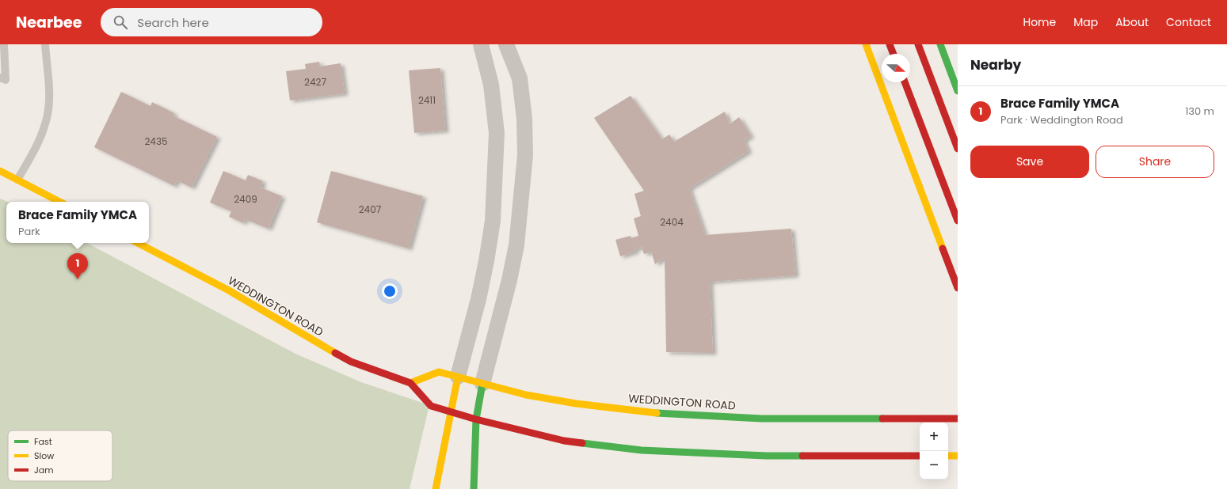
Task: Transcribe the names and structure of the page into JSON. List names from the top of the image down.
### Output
{
  "streets": {
    "main road": ["WEDDINGTON ROAD"]
  },
  "house_numbers": [
    "2427",
    "2411",
    "2435",
    "2409",
    "2407",
    "2404"
  ],
  "legend": ["Fast", "Slow", "Jam"],
  "north": "right",
  "page": {
    "header": "Nearbee",
    "search": "Search here",
    "nav": [
      "Home",
      "Map",
      "About",
      "Contact"
    ],
    "heading": "Nearby",
    "list": [
      {
        "mark": "1",
        "name": "Brace Family YMCA",
        "note": "Park · Weddington Road",
        "value": "130 m"
      }
    ],
    "buttons": ["Save", "Share"],
    "popup": ["Brace Family YMCA", "Park"],
    "pins": "1",
    "map_buttons": ["+", "−"]
  }
}
